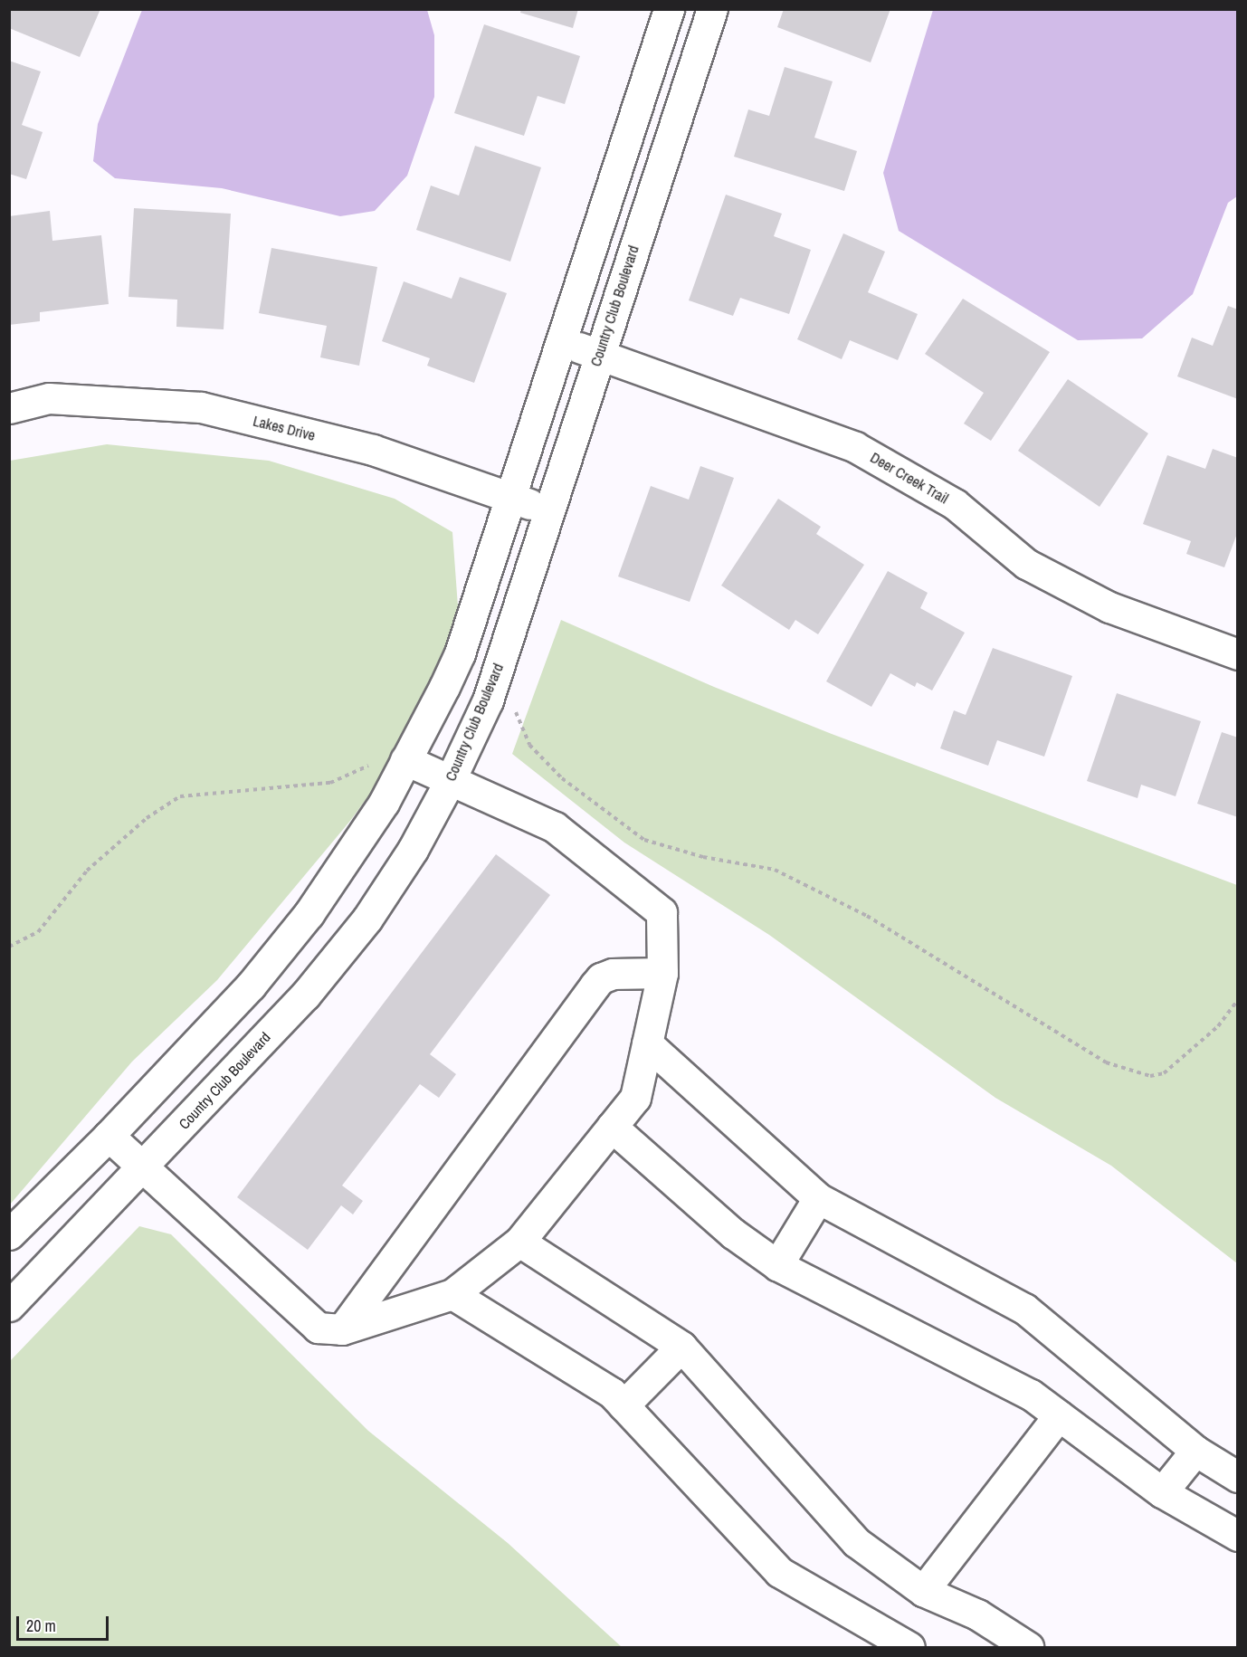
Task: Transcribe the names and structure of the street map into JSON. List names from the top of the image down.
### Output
{
  "streets": {
    "street": ["Country Club Boulevard", "Lakes Drive", "Deer Creek Trail"]
  },
  "crossings": [
    ["Country Club Boulevard", "Lakes Drive"],
    ["Country Club Boulevard", "Deer Creek Trail"]
  ],
  "scale_bar": "20 m"
}
